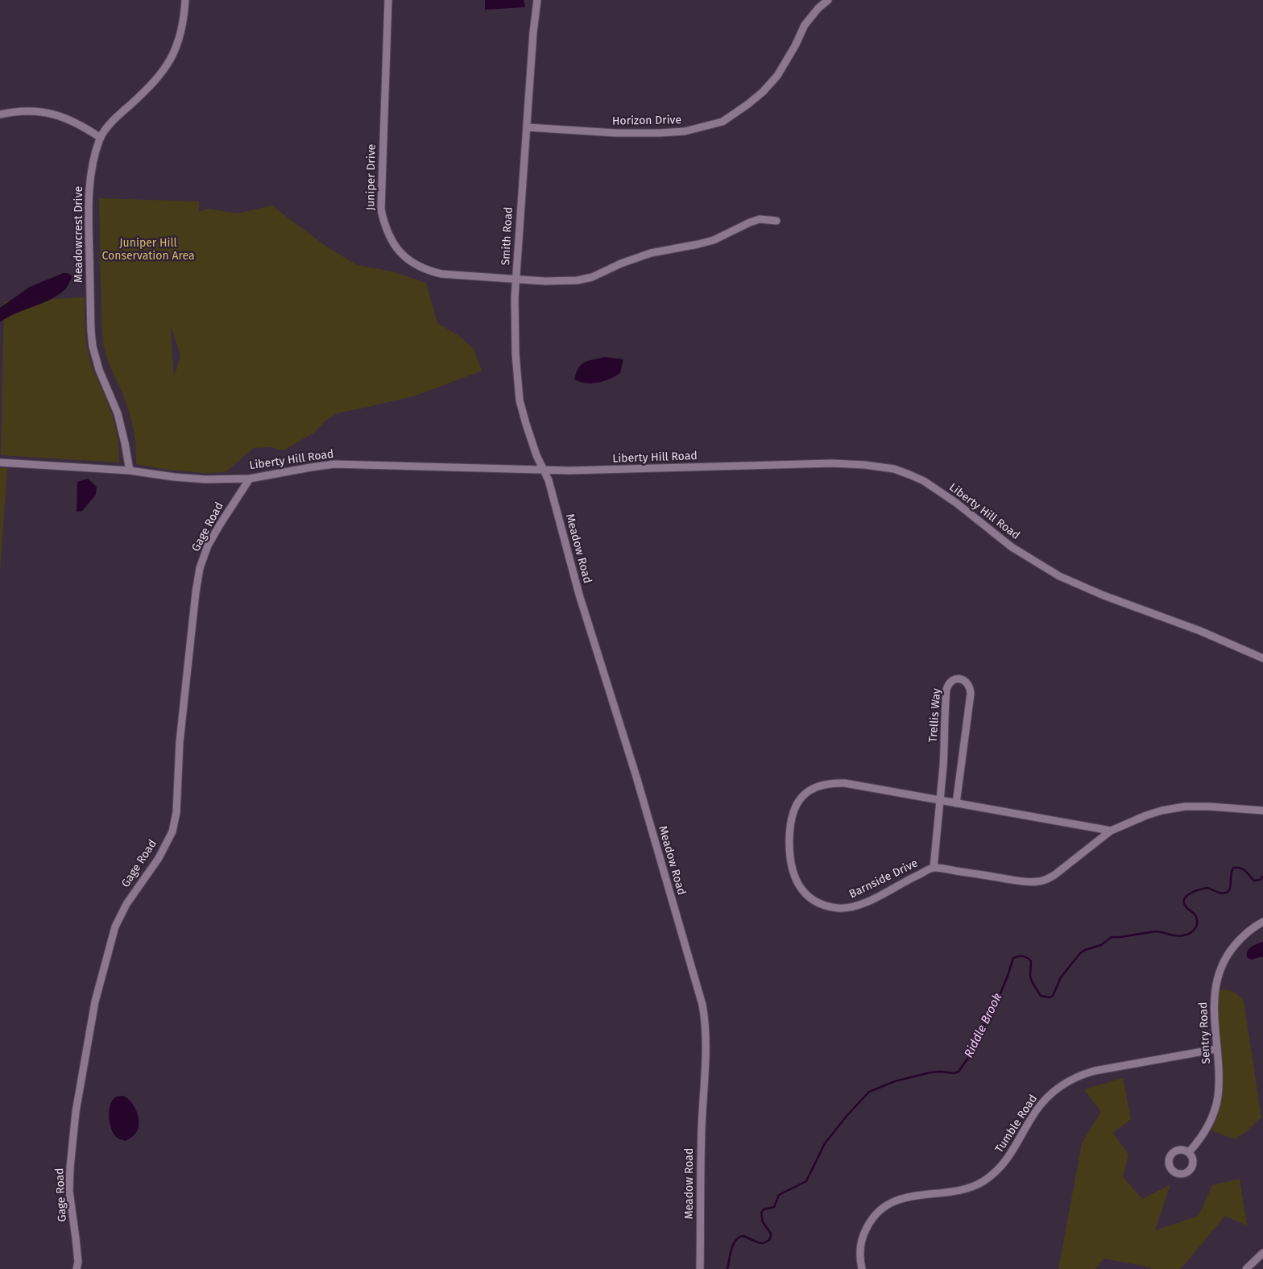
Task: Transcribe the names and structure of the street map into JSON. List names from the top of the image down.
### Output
{
  "streets": {
    "street": [
      "Horizon Drive",
      "Juniper Drive",
      "Meadowcrest Drive",
      "Smith Road",
      "Liberty Hill Road",
      "Gage Road",
      "Meadow Road",
      "Trellis Way",
      "Barnside Drive",
      "Sentry Road",
      "Tumble Road"
    ]
  },
  "crossings": [
    ["Horizon Drive", "Smith Road"],
    ["Juniper Drive", "Smith Road"],
    ["Meadowcrest Drive", "Liberty Hill Road"],
    ["Smith Road", "Liberty Hill Road"],
    ["Smith Road", "Meadow Road"],
    ["Liberty Hill Road", "Gage Road"],
    ["Liberty Hill Road", "Meadow Road"],
    ["Trellis Way", "Barnside Drive"],
    ["Sentry Road", "Tumble Road"]
  ],
  "water": ["Riddle Brook"],
  "parks": ["Juniper Hill Conservation Area"]
}
